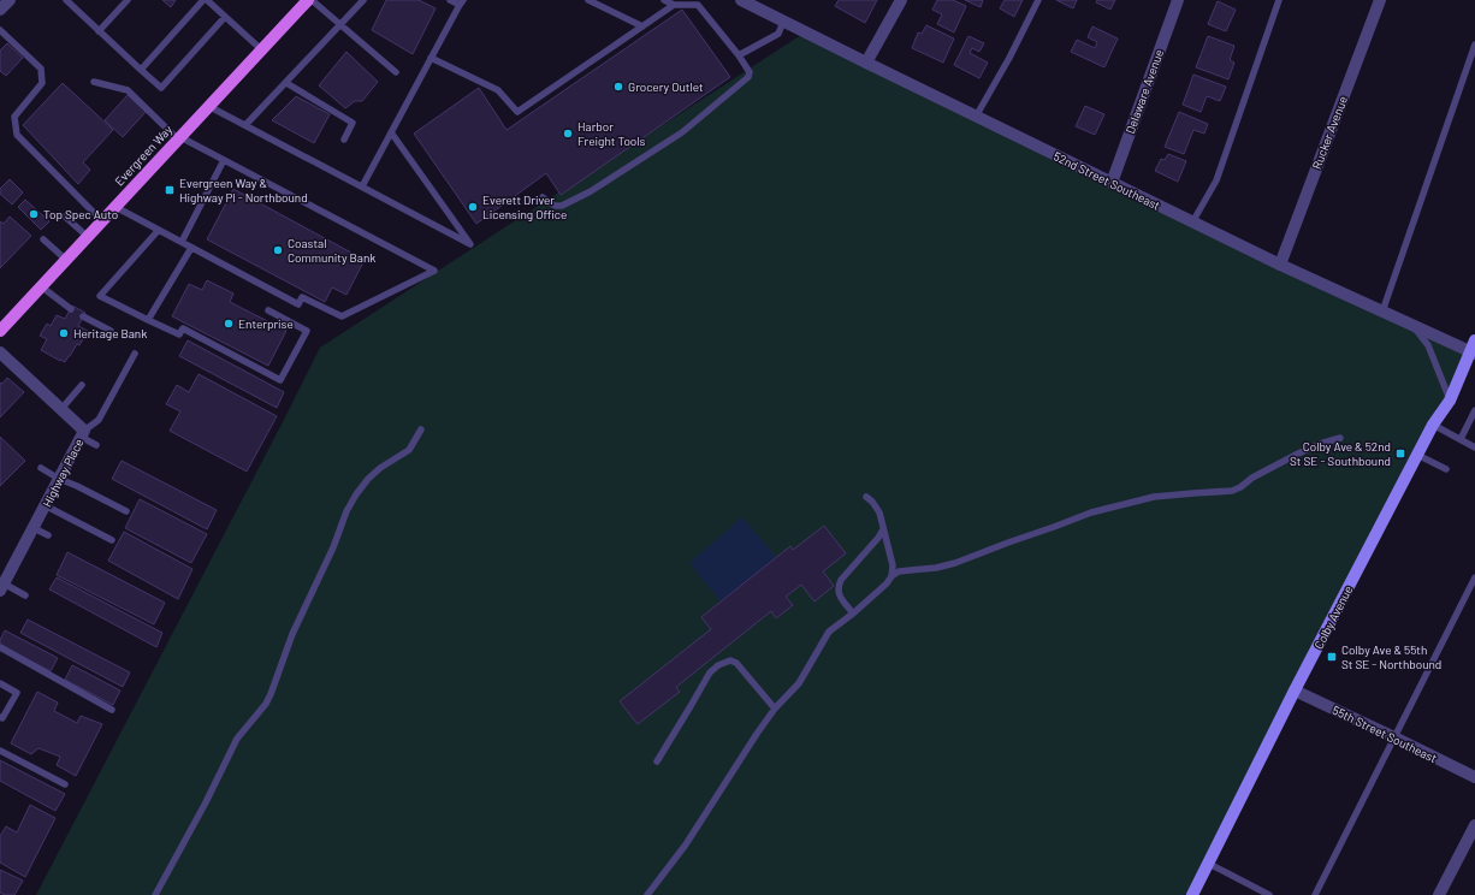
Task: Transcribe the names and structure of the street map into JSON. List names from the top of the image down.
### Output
{
  "streets": {
    "main road": ["Evergreen Way", "Colby Avenue"],
    "street": [
      "Delaware Avenue",
      "Rucker Avenue",
      "52nd Street Southeast",
      "Highway Place",
      "55th Street Southeast"
    ]
  },
  "crossings": [
    ["Delaware Avenue", "52nd Street Southeast"],
    ["Rucker Avenue", "52nd Street Southeast"],
    ["52nd Street Southeast", "Colby Avenue"],
    ["Colby Avenue", "55th Street Southeast"]
  ],
  "places": {
    "other": [
      "Grocery Outlet",
      "Harbor Freight Tools",
      "Everett Driver Licensing Office",
      "Top Spec Auto",
      "Coastal Community Bank",
      "Enterprise",
      "Heritage Bank"
    ],
    "transit": ["Evergreen Way & Highway Pl - Northbound", "Colby Ave & 52nd St SE - Southbound", "Colby Ave & 55th St SE - Northbound"]
  }
}
